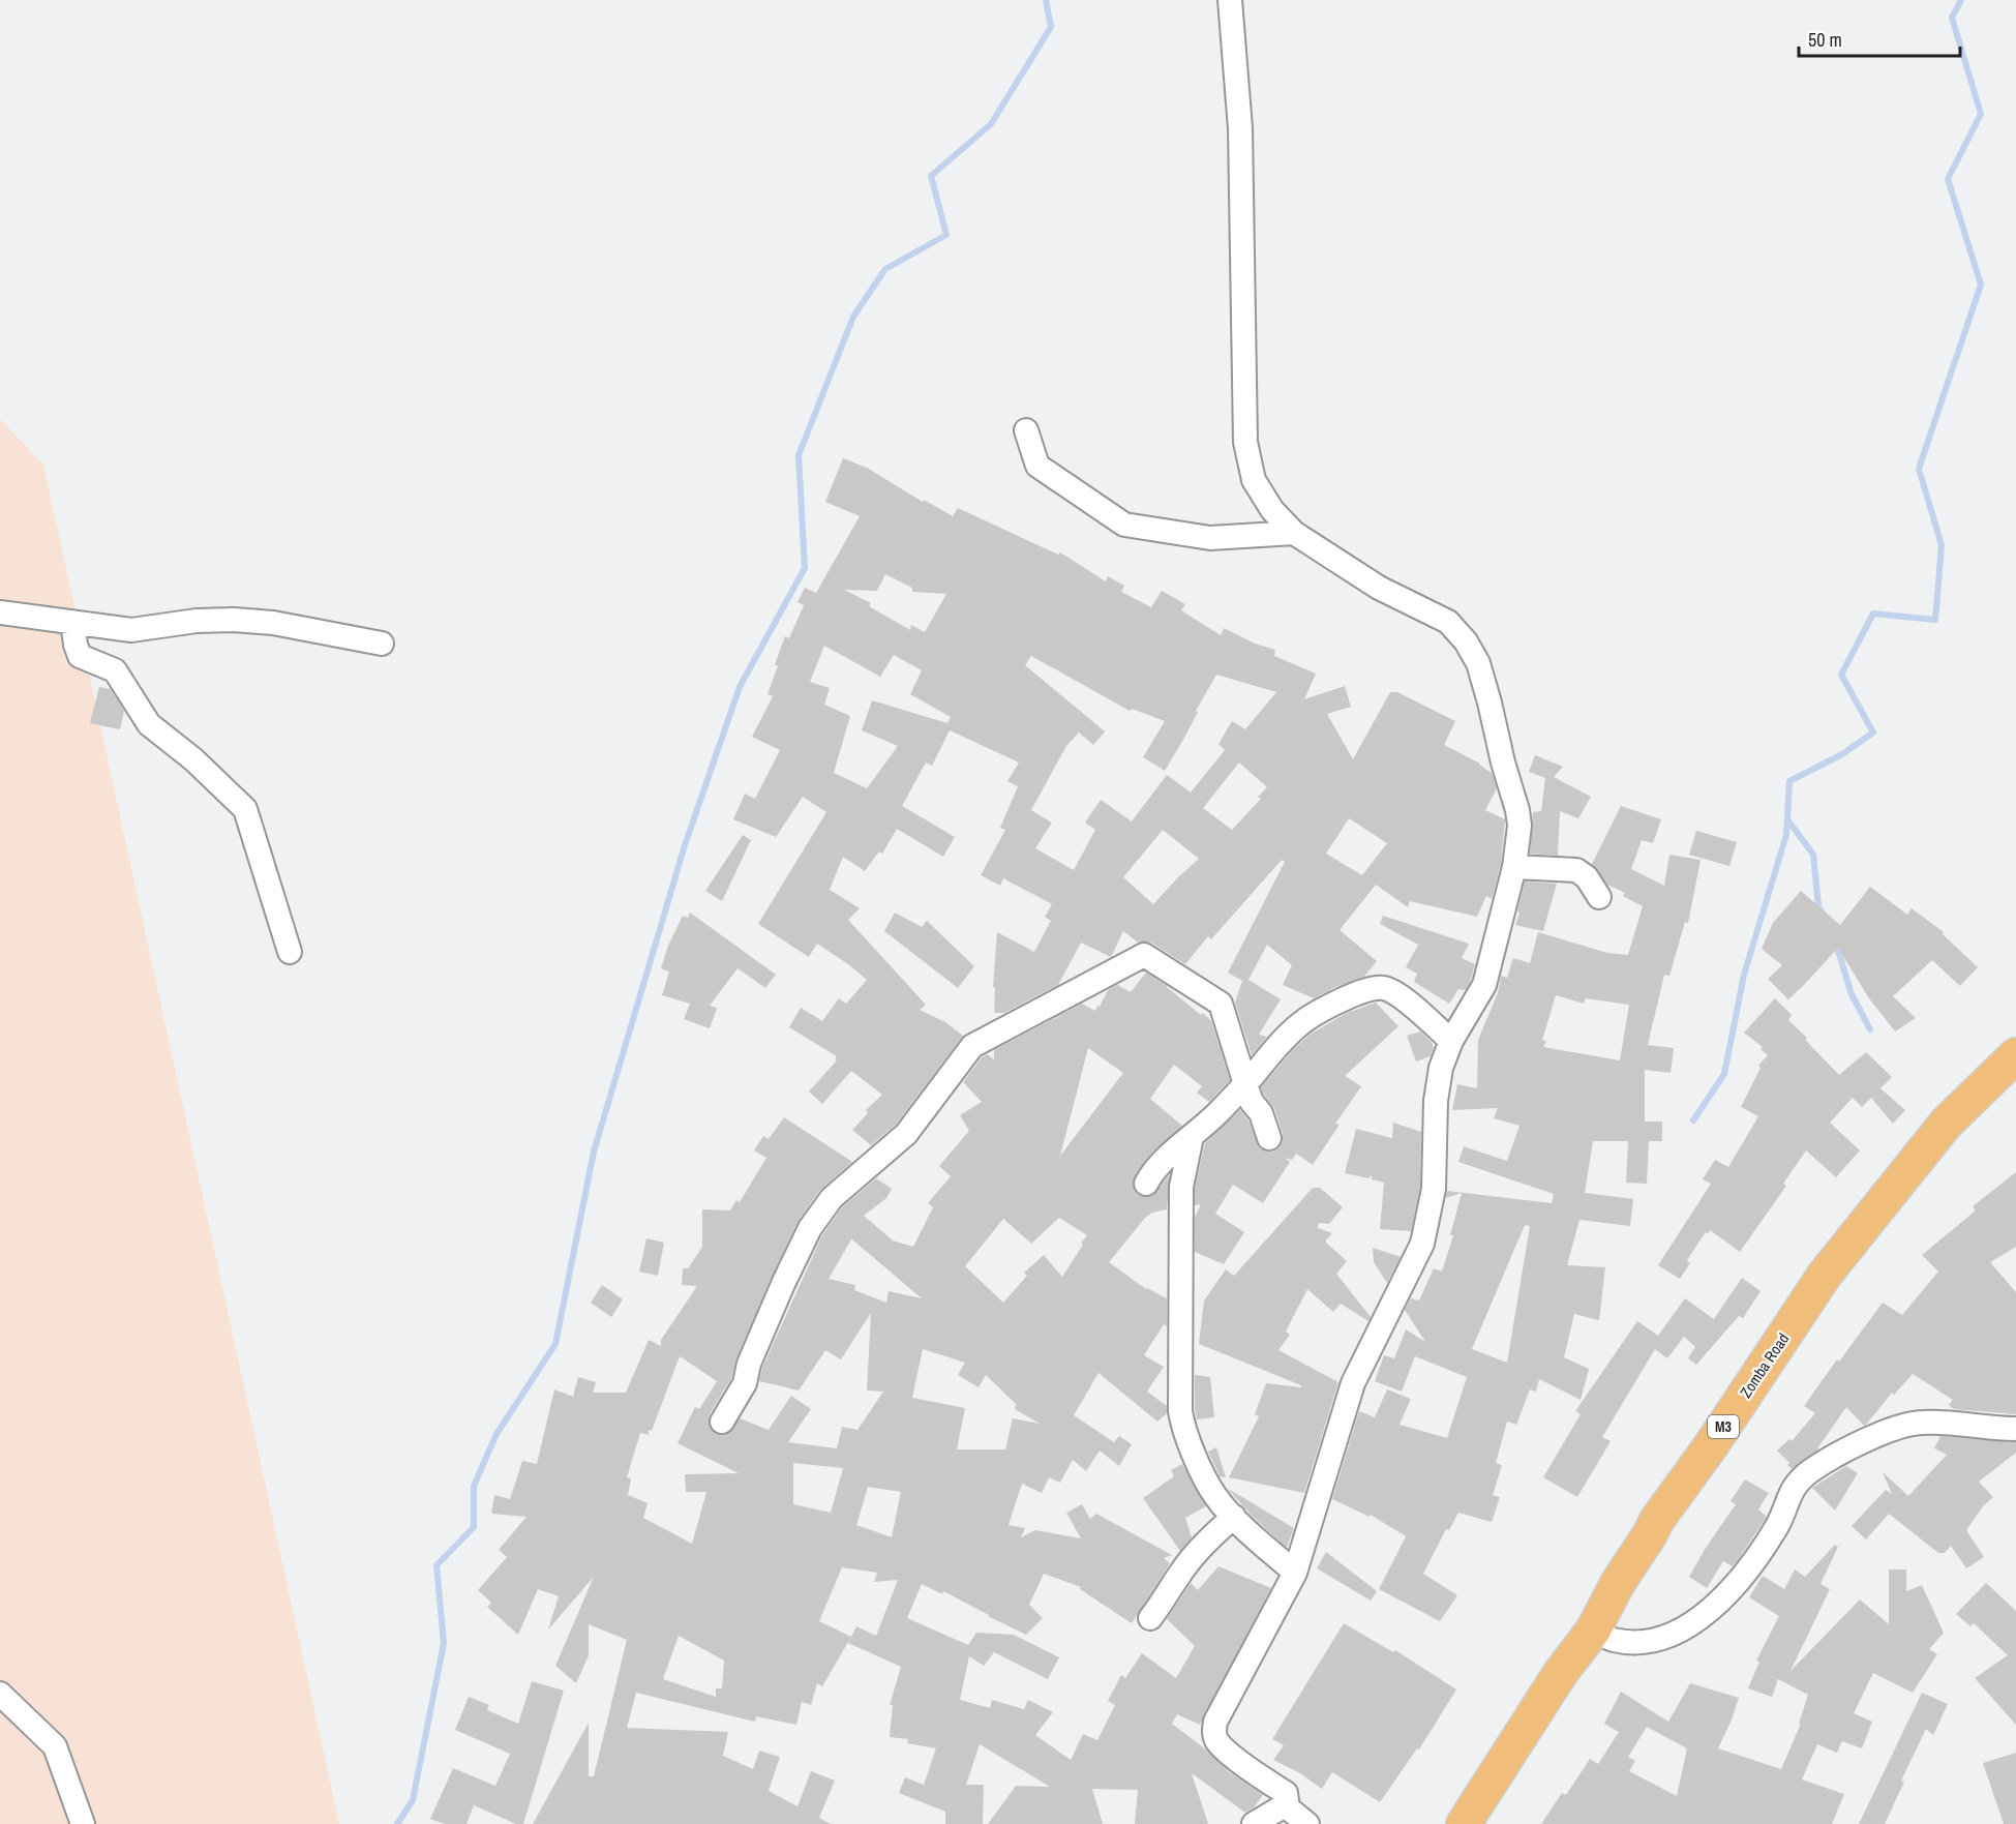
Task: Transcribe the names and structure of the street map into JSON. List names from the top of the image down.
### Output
{
  "streets": {
    "highway": ["Zomba Road", "M3"]
  },
  "scale_bar": "50 m"
}
